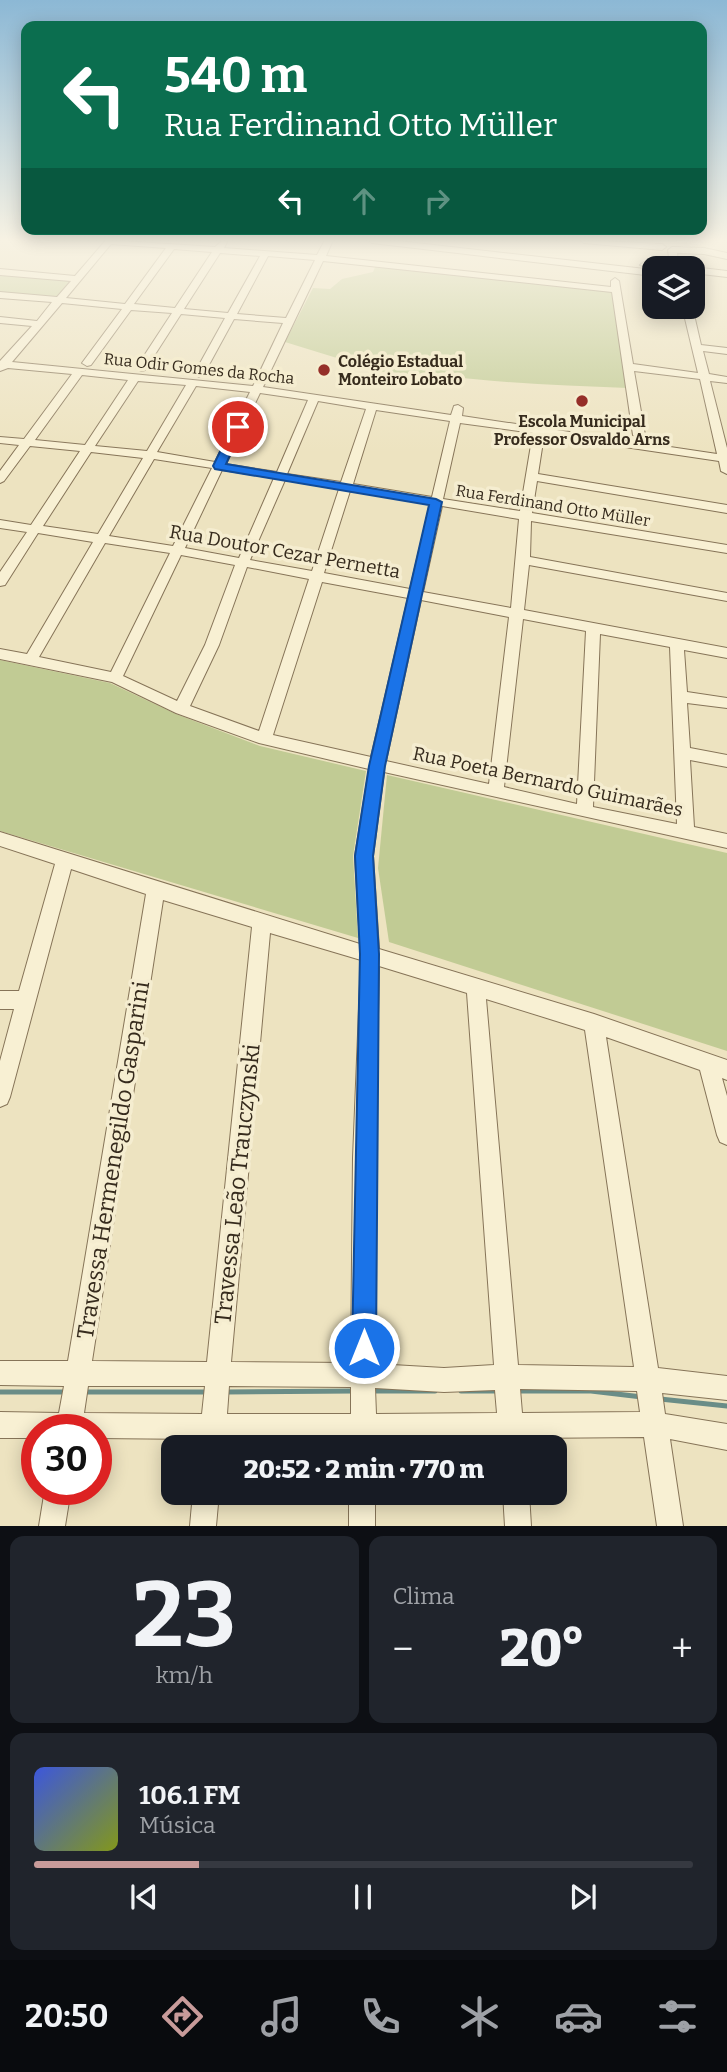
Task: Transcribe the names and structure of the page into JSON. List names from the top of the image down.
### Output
{
  "streets": {
    "street": [
      "Rua Odir Gomes da Rocha",
      "Rua Ferdinand Otto Müller",
      "Rua Doutor Cezar Pernetta",
      "Rua Poeta Bernardo Guimarães",
      "Travessa Hermenegildo Gasparini",
      "Travessa Leão Trauczynski"
    ]
  },
  "places": ["Colégio Estadual Monteiro Lobato", "Escola Municipal Professor Osvaldo Arns"],
  "page": {
    "turn": ["540 m", "Rua Ferdinand Otto Müller"],
    "limit": "30",
    "trip": "20:52 · 2 min · 770 m",
    "tile": [
      ["23", "km/h"],
      "Clima"
    ],
    "heat": ["−", "20°", "+"],
    "song": ["106.1 FM", "Música"],
    "tabs": "20:50"
  }
}
